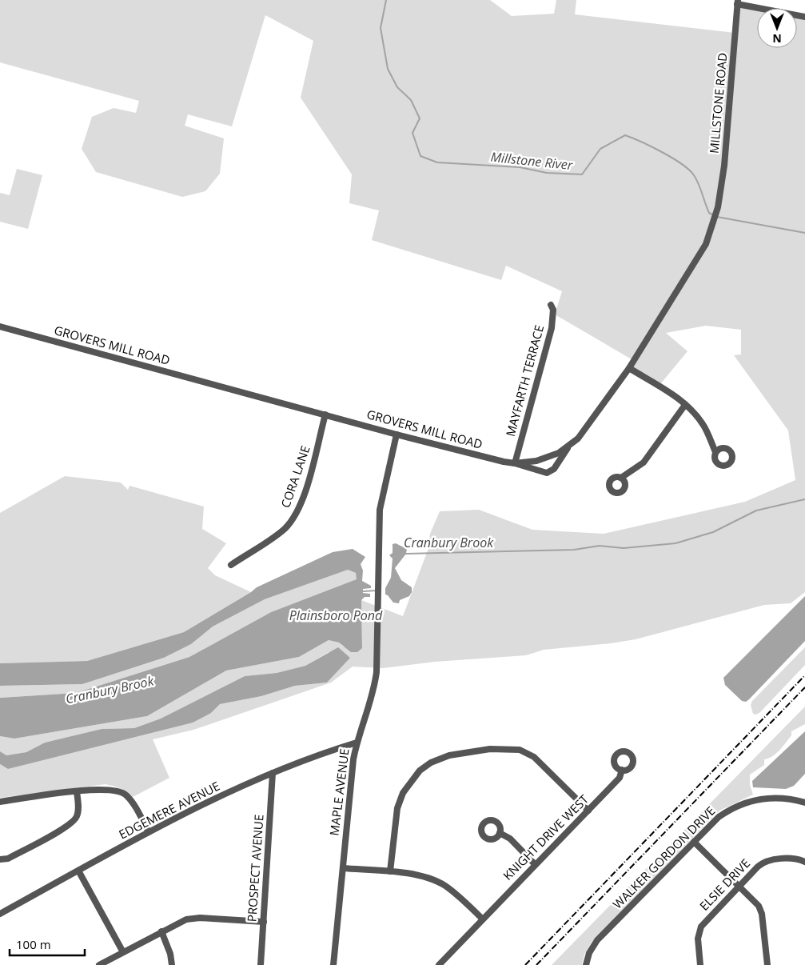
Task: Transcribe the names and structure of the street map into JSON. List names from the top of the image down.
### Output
{
  "streets": {
    "street": [
      "MILLSTONE ROAD",
      "GROVERS MILL ROAD",
      "MAYFARTH TERRACE",
      "CORA LANE",
      "MAPLE AVENUE",
      "EDGEMERE AVENUE",
      "KNIGHT DRIVE WEST",
      "WALKER GORDON DRIVE",
      "PROSPECT AVENUE",
      "ELSIE DRIVE"
    ]
  },
  "crossings": [
    ["MILLSTONE ROAD", "GROVERS MILL ROAD"],
    ["GROVERS MILL ROAD", "MAYFARTH TERRACE"],
    ["GROVERS MILL ROAD", "CORA LANE"],
    ["GROVERS MILL ROAD", "MAPLE AVENUE"],
    ["MAPLE AVENUE", "EDGEMERE AVENUE"],
    ["EDGEMERE AVENUE", "PROSPECT AVENUE"]
  ],
  "water": ["Millstone River", "Cranbury Brook", "Plainsboro Pond"],
  "scale_bar": "100 m",
  "north": "bottom"
}
